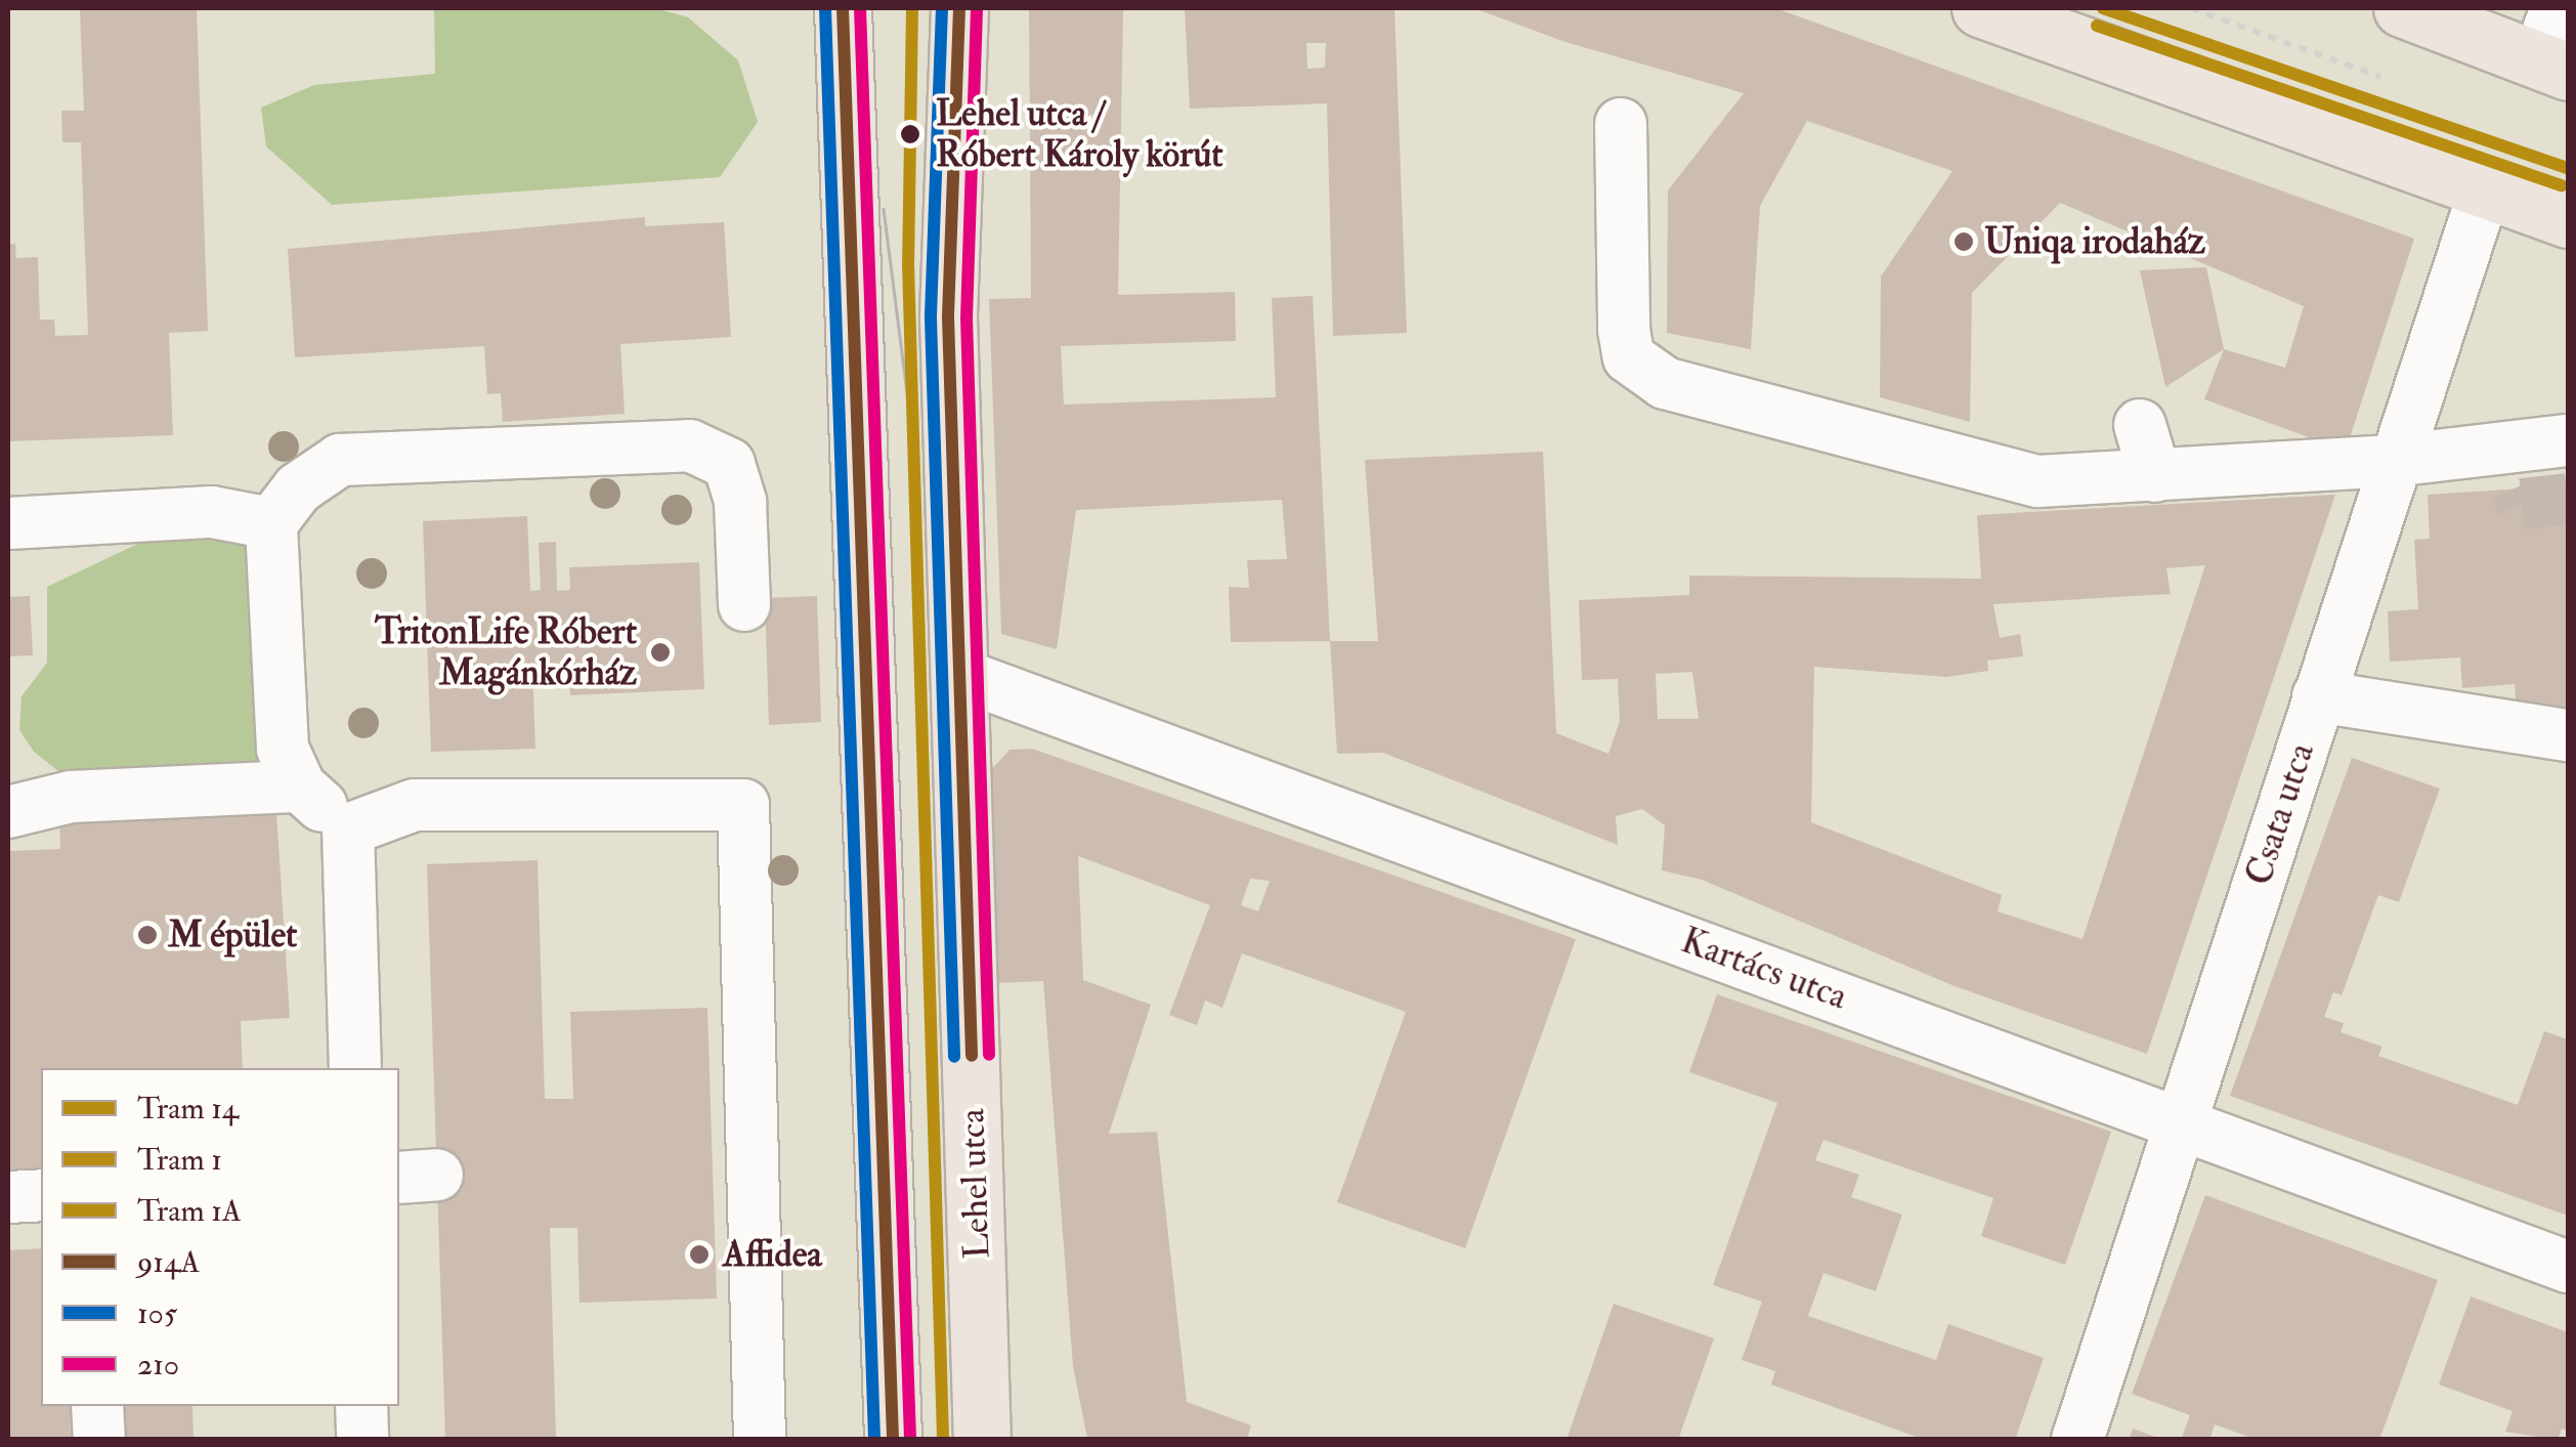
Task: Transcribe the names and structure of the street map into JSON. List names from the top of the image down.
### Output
{
  "streets": {
    "main road": ["Lehel utca"],
    "street": ["Csata utca", "Kartács utca"]
  },
  "crossings": [
    ["Csata utca", "Kartács utca"],
    ["Kartács utca", "Lehel utca"]
  ],
  "places": [
    "Lehel utca / Róbert Károly körút",
    "Uniqa irodaház",
    "TritonLife Róbert Magánkórház",
    "M épület",
    "Affidea"
  ],
  "lines": [
    "tram line 14",
    "tram line 1",
    "transit line 914A",
    "transit line 105",
    "transit line 210",
    "tram line 1A"
  ],
  "legend": [
    "Tram 14",
    "Tram 1",
    "Tram 1A",
    "914A",
    "105",
    "210"
  ]
}
